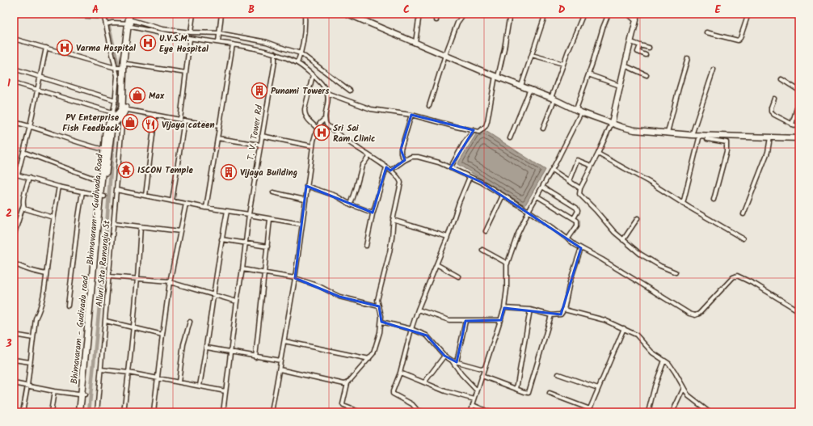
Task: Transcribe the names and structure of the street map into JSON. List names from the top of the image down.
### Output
{
  "streets": {
    "main road": ["Bhimavaram - Gudivada Road", "Bhimavaram - Gudivada road"],
    "street": ["T. V. Tower Rd", "Alluri Sita Ramaraju St"]
  },
  "crossings": [
    ["Bhimavaram - Gudivada Road", "Bhimavaram - Gudivada road"],
    ["Alluri Sita Ramaraju St", "Bhimavaram - Gudivada road"]
  ],
  "places": {
    "hospital": ["U.V.S.M. Eye Hospital", "Varma Hospital", "Sri Sai Ram Clinic"],
    "building": ["Punami Towers", "Vijaya Building"],
    "shop": ["Max", "PV Enterprise Fish Feedback"],
    "restaurant": ["Vijaya cateen"],
    "temple": ["ISCON Temple"]
  },
  "grid": {
    "columns": [
      "A",
      "B",
      "C",
      "D",
      "E"
    ],
    "rows": ["1", "2", "3"]
  }
}
